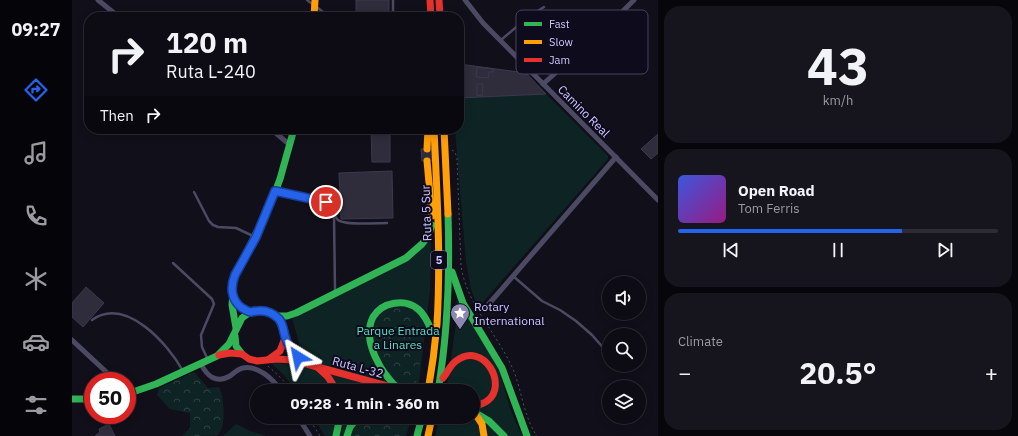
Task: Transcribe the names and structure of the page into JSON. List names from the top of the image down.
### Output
{
  "streets": {
    "main road": ["Ruta 5 Sur", "5", "Ruta L-32"],
    "street": ["Camino Real"]
  },
  "parks": ["Parque Entrada a Linares"],
  "places": {
    "place": ["Rotary International"]
  },
  "legend": ["Fast", "Slow", "Jam"],
  "page": {
    "tabs": "09:27",
    "tile": [
      ["43", "km/h"],
      "Climate"
    ],
    "turn": ["120 m", "Ruta L-240"],
    "then": "Then",
    "song": ["Open Road", "Tom Ferris"],
    "heat": ["−", "20.5°", "+"],
    "limit": "50",
    "trip": "09:28 · 1 min · 360 m"
  }
}
